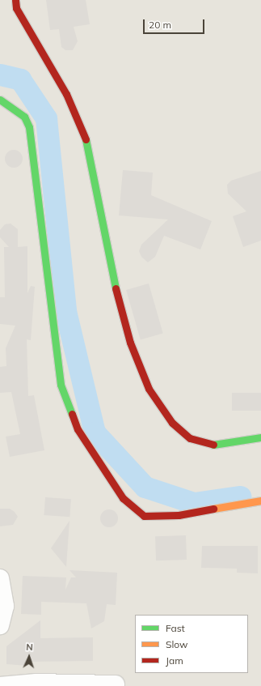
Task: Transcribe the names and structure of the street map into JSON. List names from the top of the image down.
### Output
{
  "legend": ["Fast", "Slow", "Jam"],
  "scale_bar": "20 m",
  "north": "top"
}
